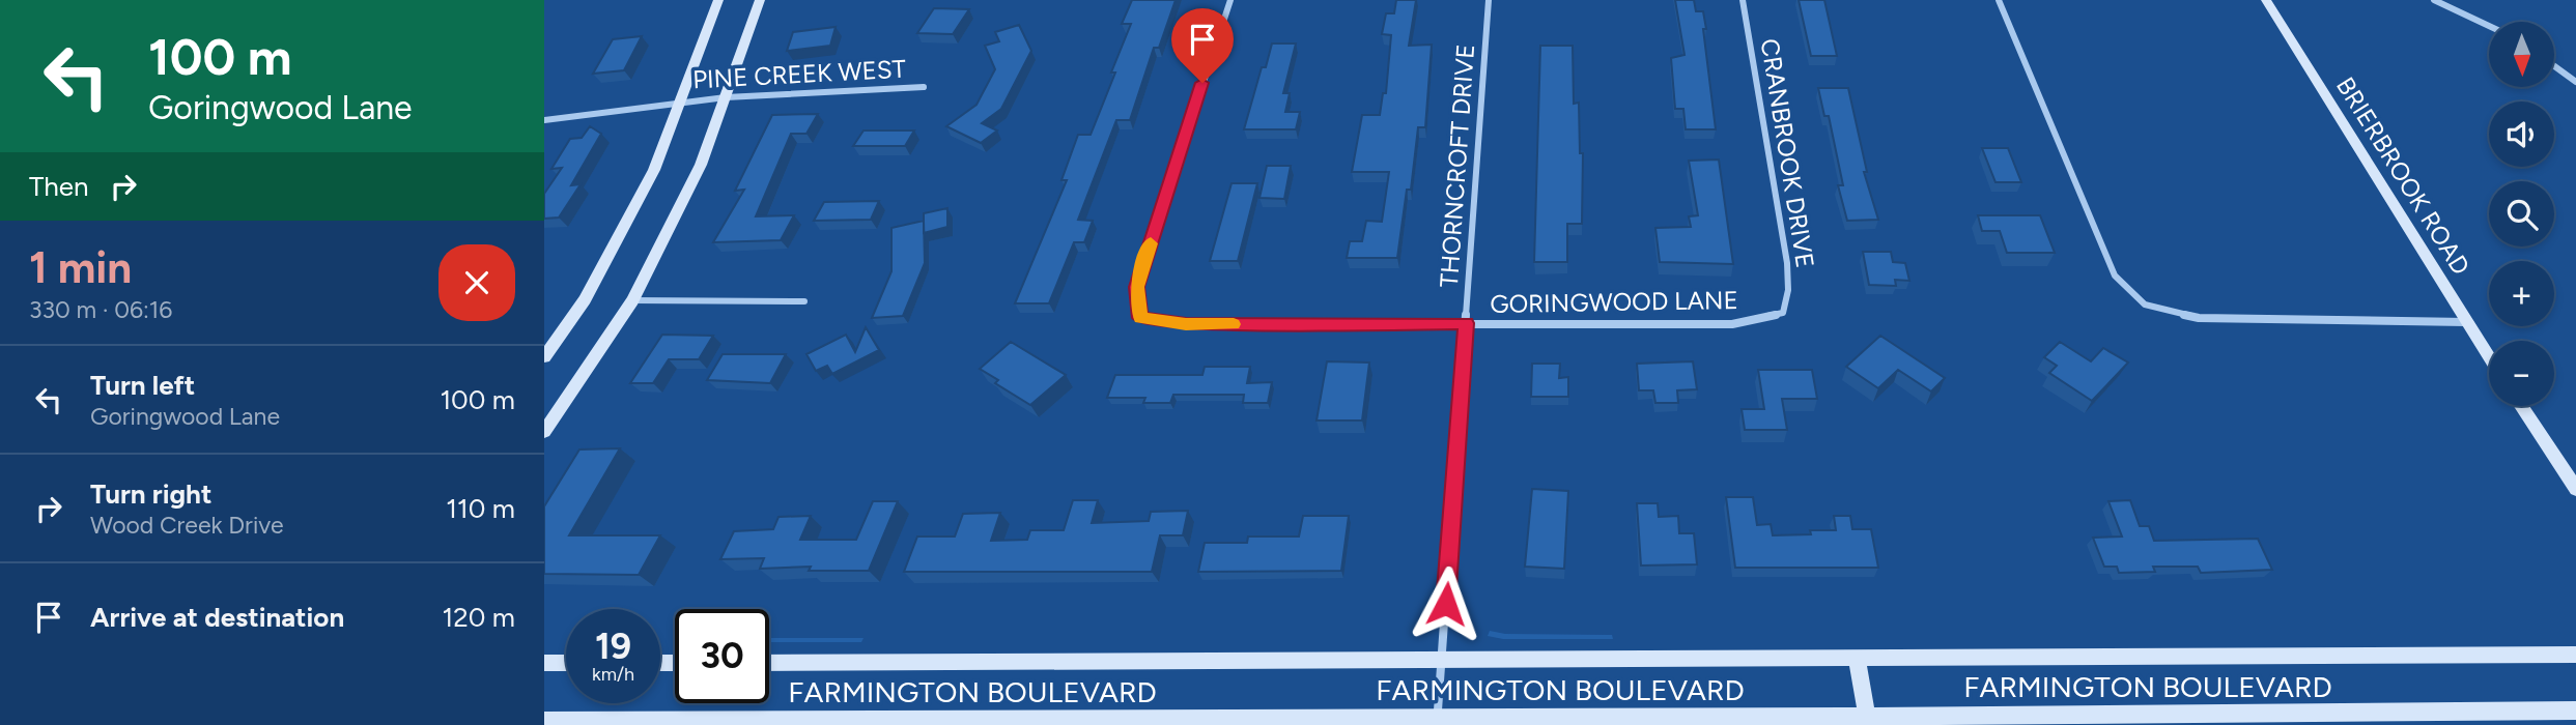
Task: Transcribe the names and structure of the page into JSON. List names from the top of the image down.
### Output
{
  "streets": {
    "main road": ["BRIERBROOK ROAD", "FARMINGTON BOULEVARD"],
    "street": [
      "PINE CREEK WEST",
      "CRANBROOK DRIVE",
      "THORNCROFT DRIVE",
      "GORINGWOOD LANE"
    ]
  },
  "crossings": [
    ["CRANBROOK DRIVE", "GORINGWOOD LANE"],
    ["THORNCROFT DRIVE", "GORINGWOOD LANE"],
    ["THORNCROFT DRIVE", "FARMINGTON BOULEVARD"]
  ],
  "north": "bottom",
  "page": {
    "turn": ["100 m", "Goringwood Lane"],
    "map_buttons": ["+", "−"],
    "then": "Then",
    "heading": ["1 min", "330 m · 06:16"],
    "list": [
      {
        "name": "Turn left",
        "note": "Goringwood Lane",
        "value": "100 m"
      },
      {
        "name": "Turn right",
        "note": "Wood Creek Drive",
        "value": "110 m"
      },
      {
        "name": "Arrive at destination",
        "value": "120 m"
      }
    ],
    "speed": "19 km/h",
    "limit": "30"
  }
}
